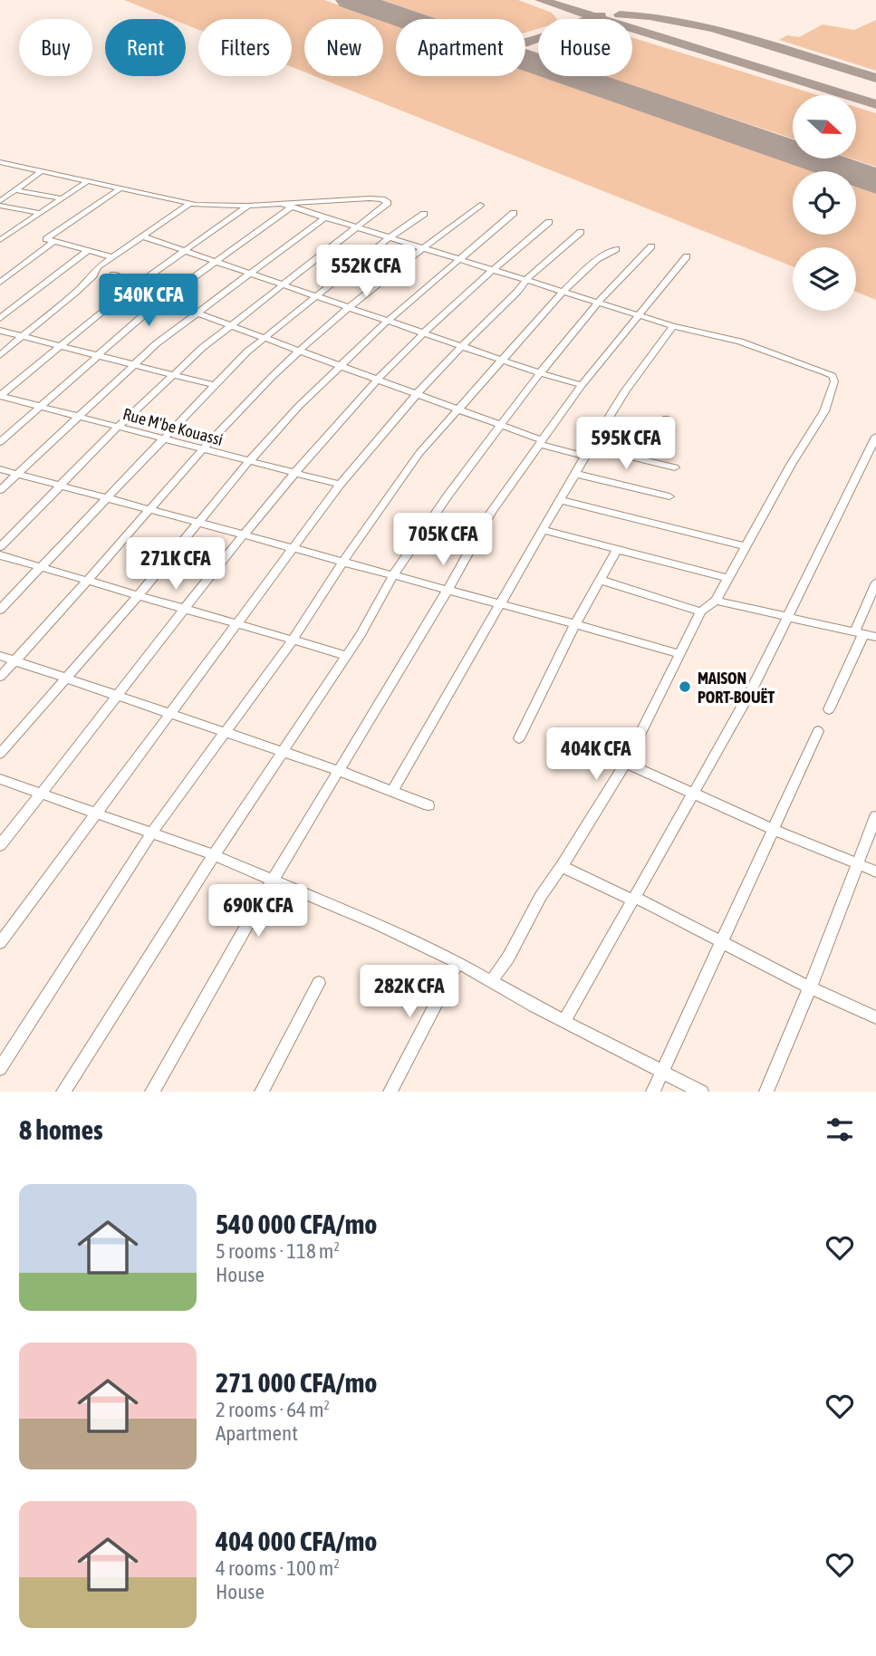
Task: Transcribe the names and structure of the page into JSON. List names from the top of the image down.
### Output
{
  "streets": {
    "street": ["Rue M'be Kouassi"]
  },
  "places": ["MAISON PORT-BOUËT"],
  "north": "right",
  "page": {
    "chip": [
      "Buy",
      "Rent",
      "Filters",
      "New",
      "Apartment",
      "House"
    ],
    "price": [
      "552K CFA",
      "540K CFA",
      "595K CFA",
      "705K CFA",
      "271K CFA",
      "404K CFA",
      "690K CFA",
      "282K CFA"
    ],
    "heading": "8 homes",
    "list": [
      {
        "name": "540 000 CFA/mo",
        "note": "5 rooms · 118 m² · House"
      },
      {
        "name": "271 000 CFA/mo",
        "note": "2 rooms · 64 m² · Apartment"
      },
      {
        "name": "404 000 CFA/mo",
        "note": "4 rooms · 100 m² · House"
      }
    ]
  }
}
